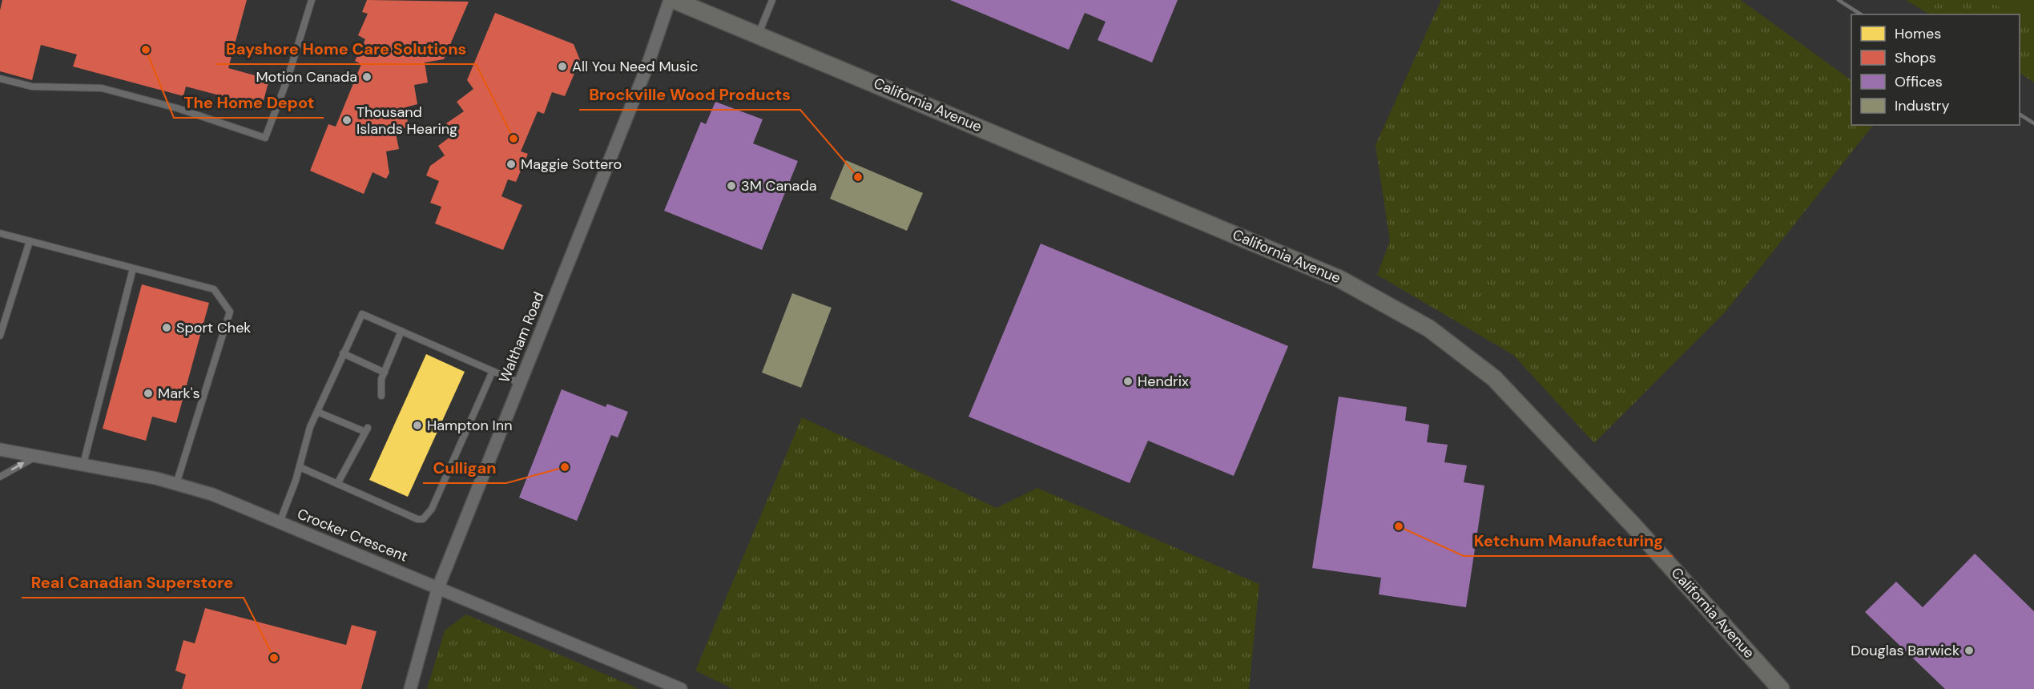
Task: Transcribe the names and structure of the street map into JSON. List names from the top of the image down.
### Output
{
  "streets": {
    "street": ["California Avenue", "Waltham Road", "Crocker Crescent"]
  },
  "crossings": [
    ["Waltham Road", "Crocker Crescent"]
  ],
  "places": [
    "The Home Depot",
    "All You Need Music",
    "Motion Canada",
    "Thousand Islands Hearing",
    "Bayshore Home Care Solutions",
    "Maggie Sottero",
    "Brockville Wood Products",
    "3M Canada",
    "Sport Chek",
    "Hendrix",
    "Mark's",
    "Hampton Inn",
    "Culligan",
    "Ketchum Manufacturing",
    "Douglas Barwick",
    "Real Canadian Superstore"
  ],
  "legend": [
    "Homes",
    "Shops",
    "Offices",
    "Industry"
  ]
}
